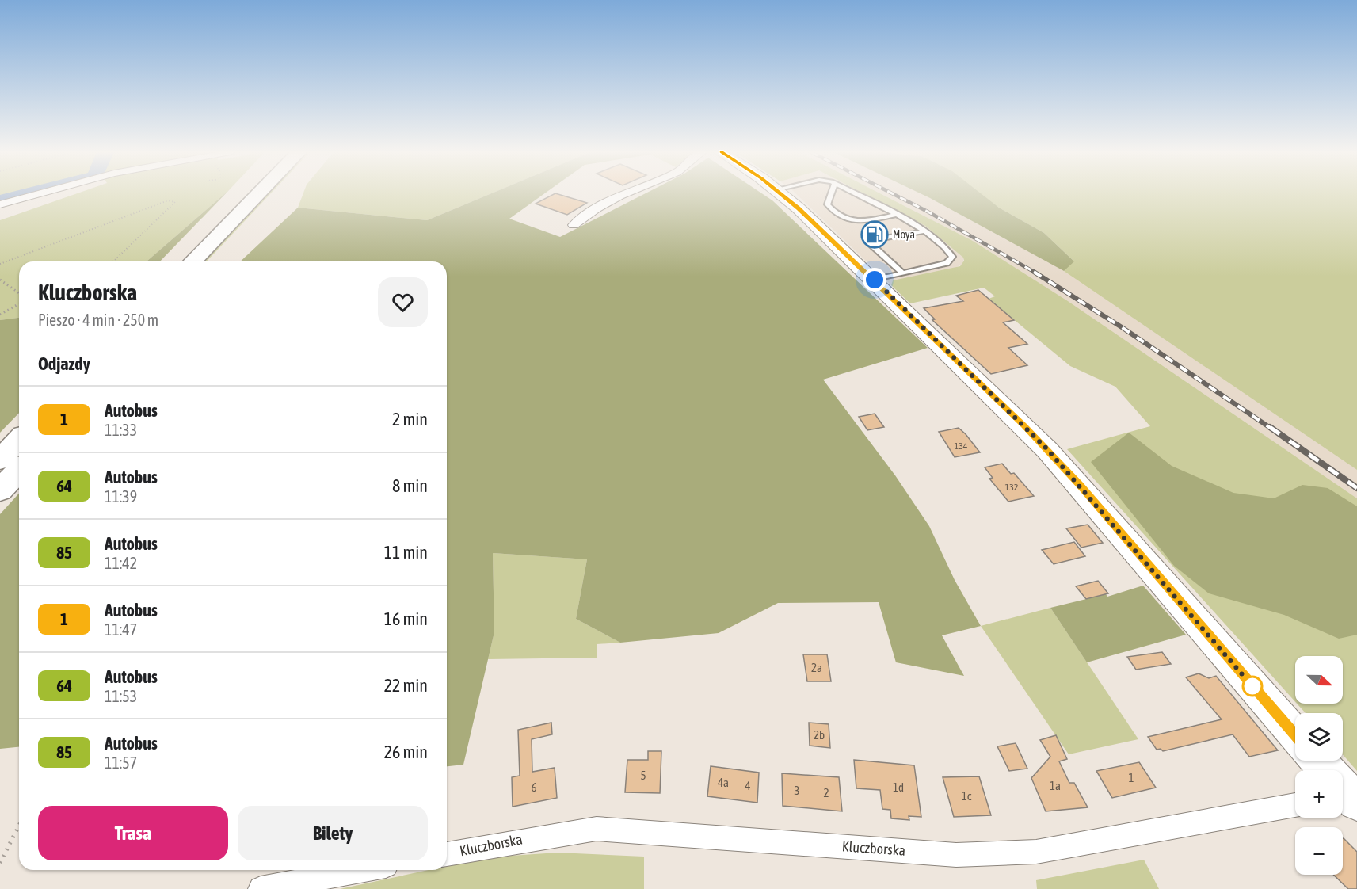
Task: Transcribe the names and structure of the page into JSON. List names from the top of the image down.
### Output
{
  "streets": {
    "street": ["Kluczborska"]
  },
  "places": {
    "fuel station": ["Moya"]
  },
  "lines": ["bus line 1"],
  "house_numbers": [
    "134",
    "132",
    "2a",
    "2b",
    "5",
    "1",
    "4a",
    "4",
    "1a",
    "6",
    "1d",
    "3",
    "2",
    "1c"
  ],
  "north": "right",
  "page": {
    "heading": [
      ["Kluczborska", "Pieszo · 4 min · 250 m"],
      "Odjazdy"
    ],
    "list": [
      {
        "mark": "1",
        "name": "Autobus",
        "note": "11:33",
        "value": "2 min"
      },
      {
        "mark": "64",
        "name": "Autobus",
        "note": "11:39",
        "value": "8 min"
      },
      {
        "mark": "85",
        "name": "Autobus",
        "note": "11:42",
        "value": "11 min"
      },
      {
        "mark": "1",
        "name": "Autobus",
        "note": "11:47",
        "value": "16 min"
      },
      {
        "mark": "64",
        "name": "Autobus",
        "note": "11:53",
        "value": "22 min"
      },
      {
        "mark": "85",
        "name": "Autobus",
        "note": "11:57",
        "value": "26 min"
      }
    ],
    "map_buttons": ["+", "−"],
    "buttons": ["Trasa", "Bilety"]
  }
}
